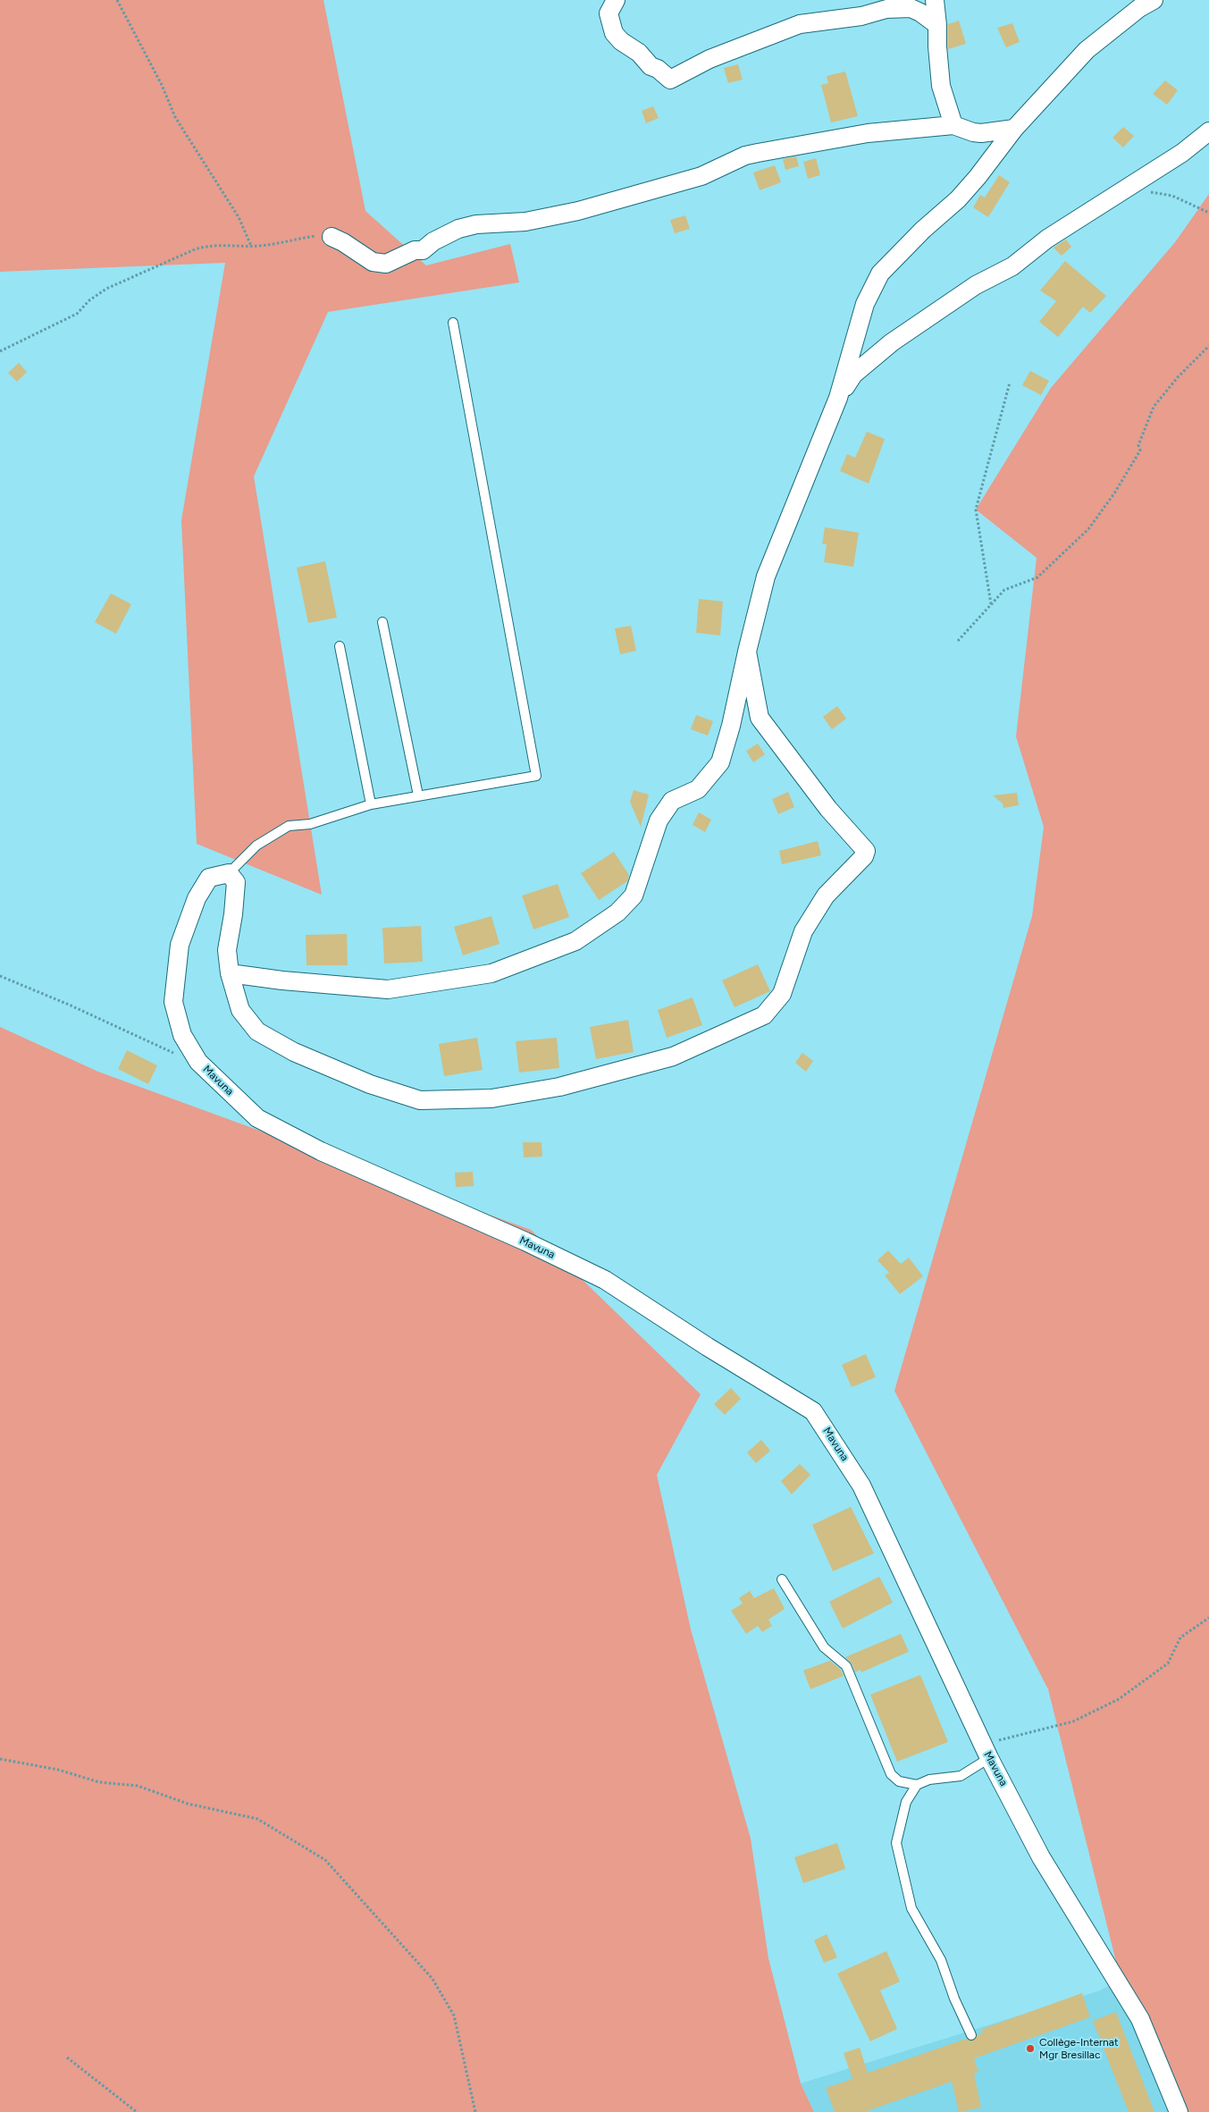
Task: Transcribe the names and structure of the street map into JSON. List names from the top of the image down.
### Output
{
  "streets": {
    "street": ["Mavuna"]
  },
  "places": ["Collège-Internat Mgr Bresillac"]
}
